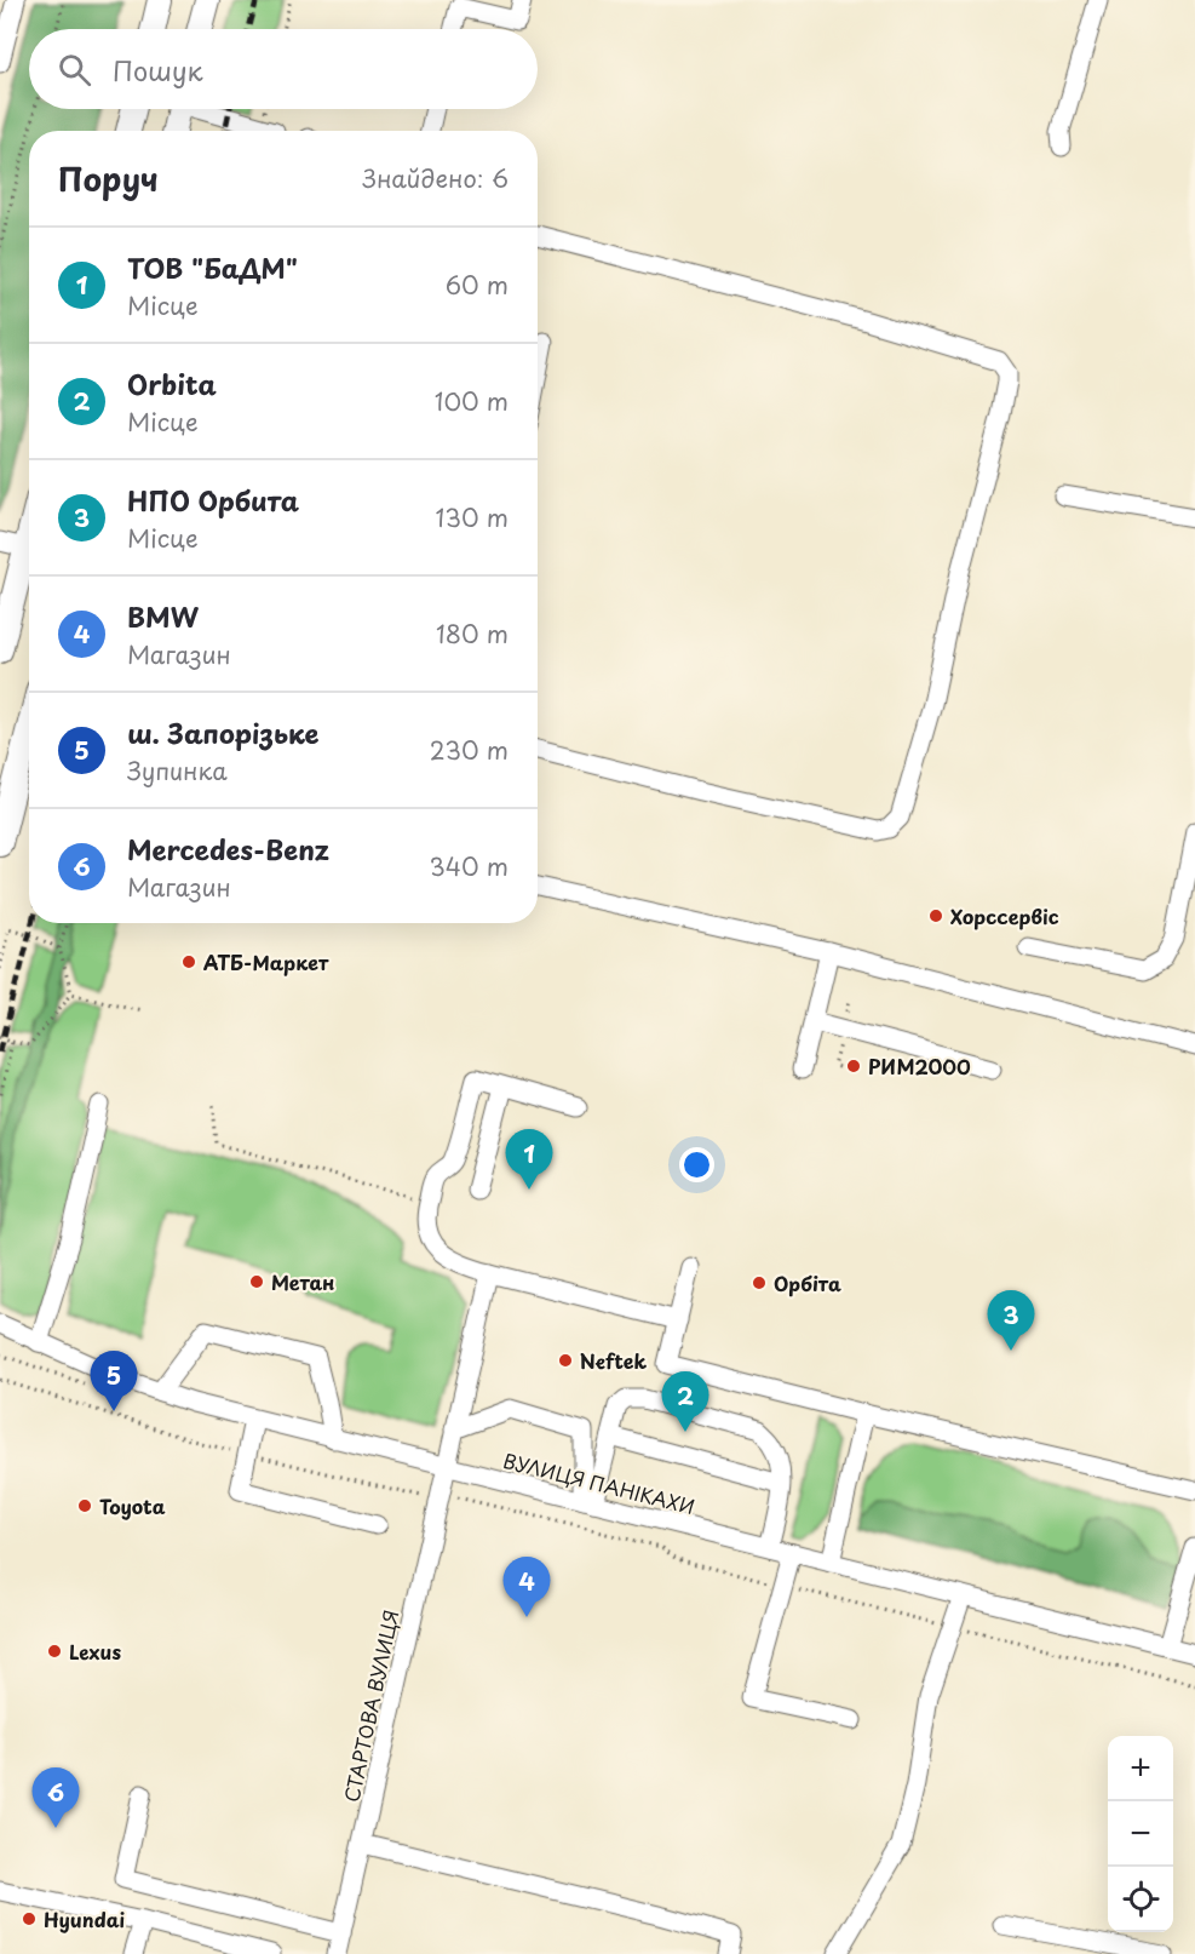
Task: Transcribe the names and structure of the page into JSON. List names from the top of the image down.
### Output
{
  "streets": {
    "street": ["ВУЛИЦЯ ПАНІКАХИ", "СТАРТОВА ВУЛИЦЯ"]
  },
  "crossings": [
    ["ВУЛИЦЯ ПАНІКАХИ", "СТАРТОВА ВУЛИЦЯ"]
  ],
  "places": [
    "Хорссервіс",
    "АТБ-Маркет",
    "РИМ2000",
    "Метан",
    "Орбіта",
    "Neftek",
    "Toyota",
    "Lexus",
    "Hyundai"
  ],
  "page": {
    "search": "Пошук",
    "heading": ["Поруч", "Знайдено: 6"],
    "list": [
      {
        "mark": "1",
        "name": "ТОВ \"БаДМ\"",
        "note": "Місце",
        "value": "60 m"
      },
      {
        "mark": "2",
        "name": "Orbita",
        "note": "Місце",
        "value": "100 m"
      },
      {
        "mark": "3",
        "name": "НПО Орбита",
        "note": "Місце",
        "value": "130 m"
      },
      {
        "mark": "4",
        "name": "BMW",
        "note": "Магазин",
        "value": "180 m"
      },
      {
        "mark": "5",
        "name": "ш. Запорізьке",
        "note": "Зупинка",
        "value": "230 m"
      },
      {
        "mark": "6",
        "name": "Mercedes-Benz",
        "note": "Магазин",
        "value": "340 m"
      }
    ],
    "pins": [
      "1",
      "3",
      "5",
      "2",
      "4",
      "6"
    ],
    "map_buttons": ["+", "−"]
  }
}
